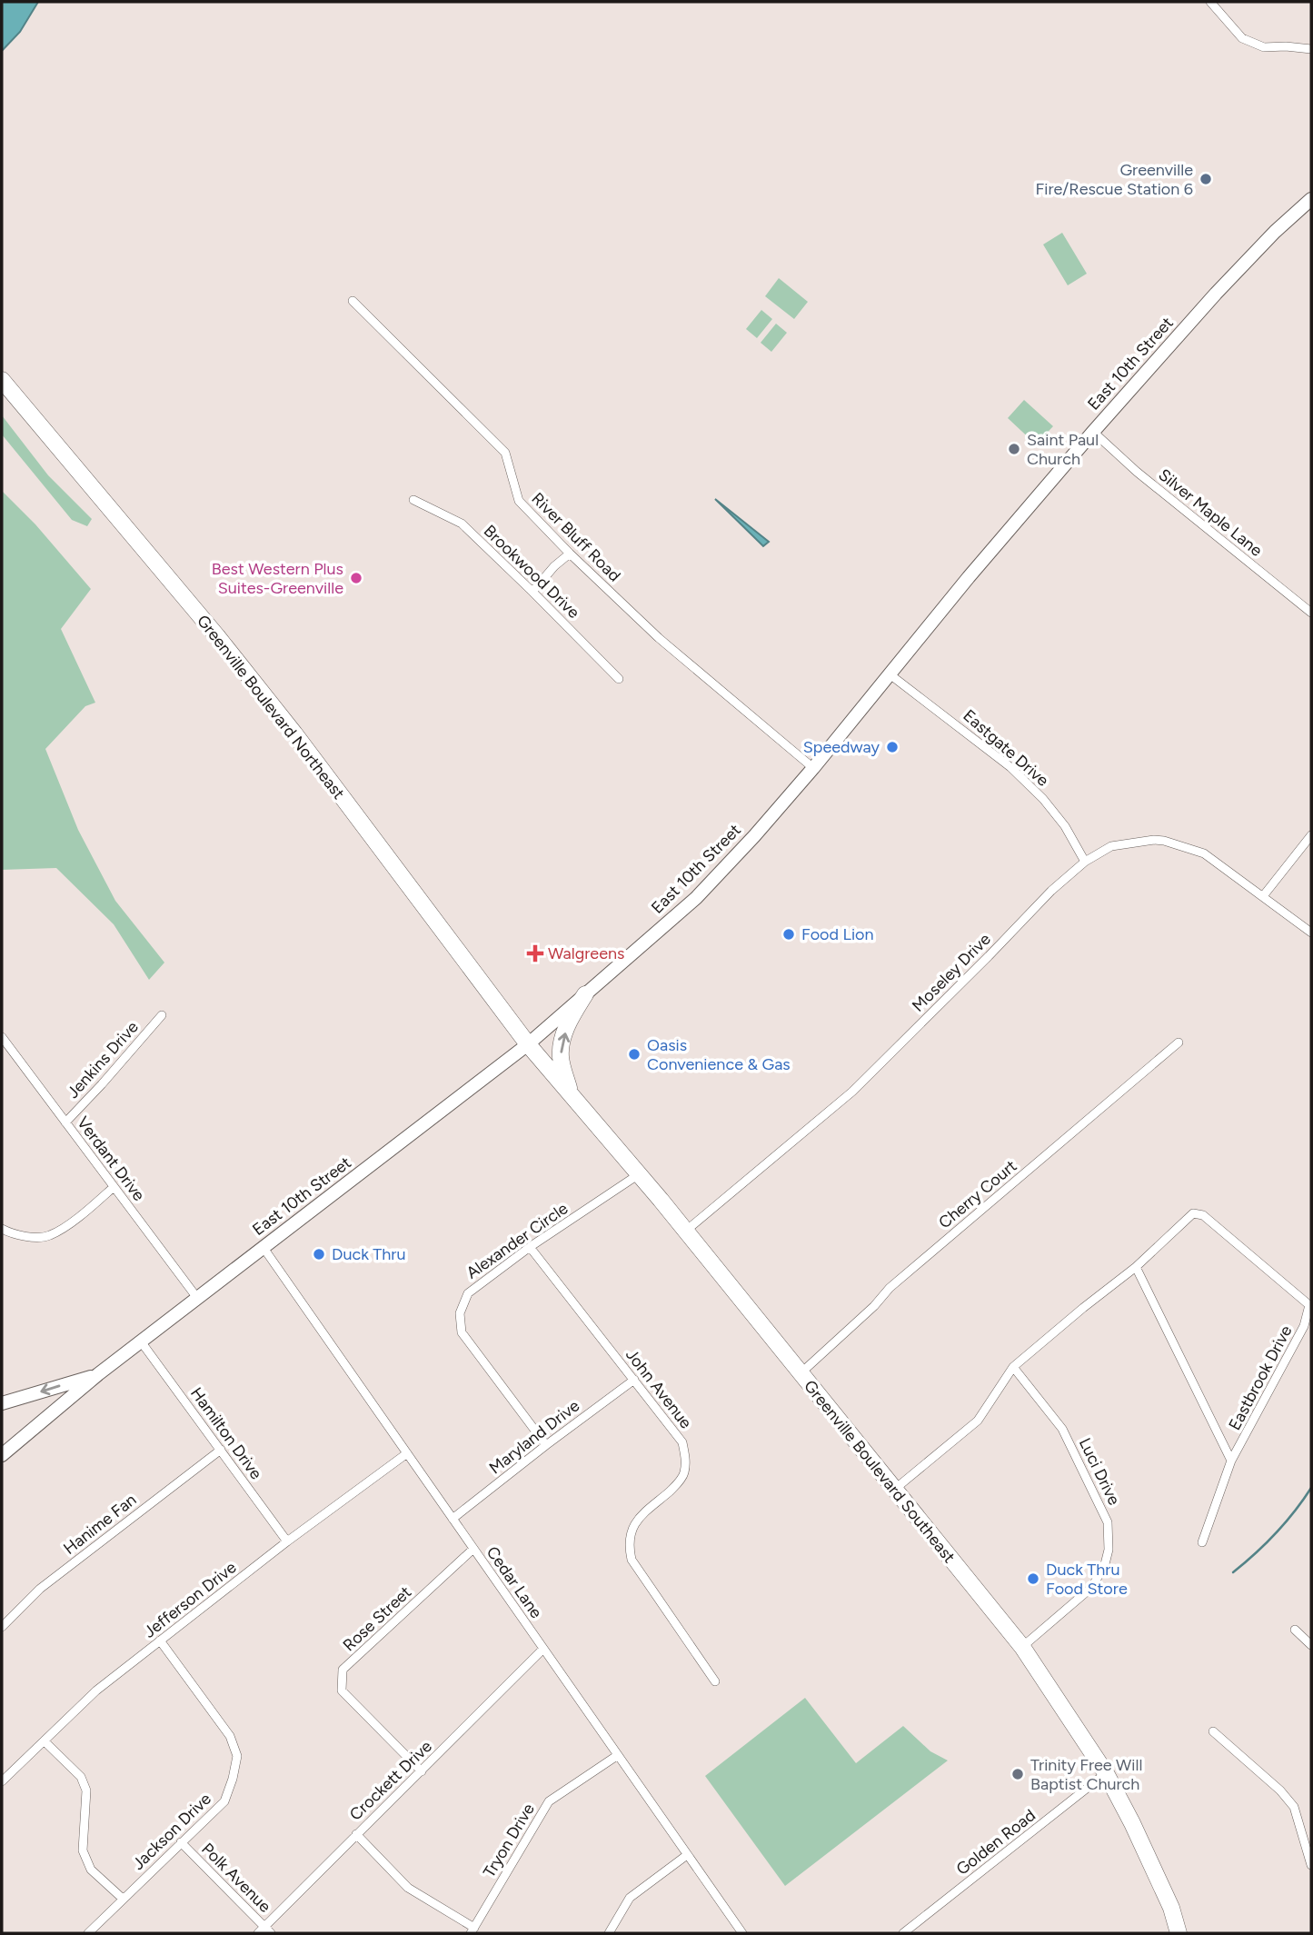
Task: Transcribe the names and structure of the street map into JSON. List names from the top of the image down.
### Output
{
  "streets": {
    "highway": ["Greenville Boulevard Northeast", "Greenville Boulevard Southeast"],
    "main road": ["East 10th Street"],
    "street": [
      "Silver Maple Lane",
      "River Bluff Road",
      "Brookwood Drive",
      "Eastgate Drive",
      "Moseley Drive",
      "Jenkins Drive",
      "Verdant Drive",
      "Cherry Court",
      "Alexander Circle",
      "Eastbrook Drive",
      "John Avenue",
      "Hamilton Drive",
      "Maryland Drive",
      "Luci Drive",
      "Hanime Fan",
      "Cedar Lane",
      "Jefferson Drive",
      "Rose Street",
      "Crockett Drive",
      "Jackson Drive",
      "Tryon Drive",
      "Golden Road",
      "Polk Avenue"
    ]
  },
  "crossings": [
    ["East 10th Street", "Silver Maple Lane"],
    ["East 10th Street", "River Bluff Road"],
    ["East 10th Street", "Greenville Boulevard Northeast"],
    ["East 10th Street", "Eastgate Drive"],
    ["East 10th Street", "Verdant Drive"],
    ["East 10th Street", "Hamilton Drive"],
    ["East 10th Street", "Greenville Boulevard Southeast"],
    ["East 10th Street", "Cedar Lane"],
    ["Greenville Boulevard Northeast", "Greenville Boulevard Southeast"],
    ["Eastgate Drive", "Moseley Drive"],
    ["Moseley Drive", "Greenville Boulevard Southeast"],
    ["Jenkins Drive", "Verdant Drive"],
    ["Cherry Court", "Greenville Boulevard Southeast"],
    ["Alexander Circle", "John Avenue"],
    ["Alexander Circle", "Maryland Drive"],
    ["Alexander Circle", "Greenville Boulevard Southeast"],
    ["Eastbrook Drive", "Greenville Boulevard Southeast"],
    ["Eastbrook Drive", "Luci Drive"],
    ["John Avenue", "Maryland Drive"],
    ["Hamilton Drive", "Hanime Fan"],
    ["Hamilton Drive", "Jefferson Drive"],
    ["Maryland Drive", "Cedar Lane"],
    ["Greenville Boulevard Southeast", "Luci Drive"],
    ["Greenville Boulevard Southeast", "Golden Road"],
    ["Cedar Lane", "Jefferson Drive"],
    ["Cedar Lane", "Rose Street"],
    ["Cedar Lane", "Crockett Drive"],
    ["Cedar Lane", "Tryon Drive"],
    ["Jefferson Drive", "Jackson Drive"],
    ["Rose Street", "Crockett Drive"],
    ["Crockett Drive", "Polk Avenue"],
    ["Jackson Drive", "Polk Avenue"]
  ],
  "places": {
    "other": [
      "Greenville Fire/Rescue Station 6",
      "Saint Paul Church",
      "Best Western Plus Suites-Greenville",
      "Speedway",
      "Food Lion",
      "Oasis Convenience & Gas",
      "Duck Thru",
      "Duck Thru Food Store",
      "Trinity Free Will Baptist Church"
    ],
    "health": ["Walgreens"]
  }
}
